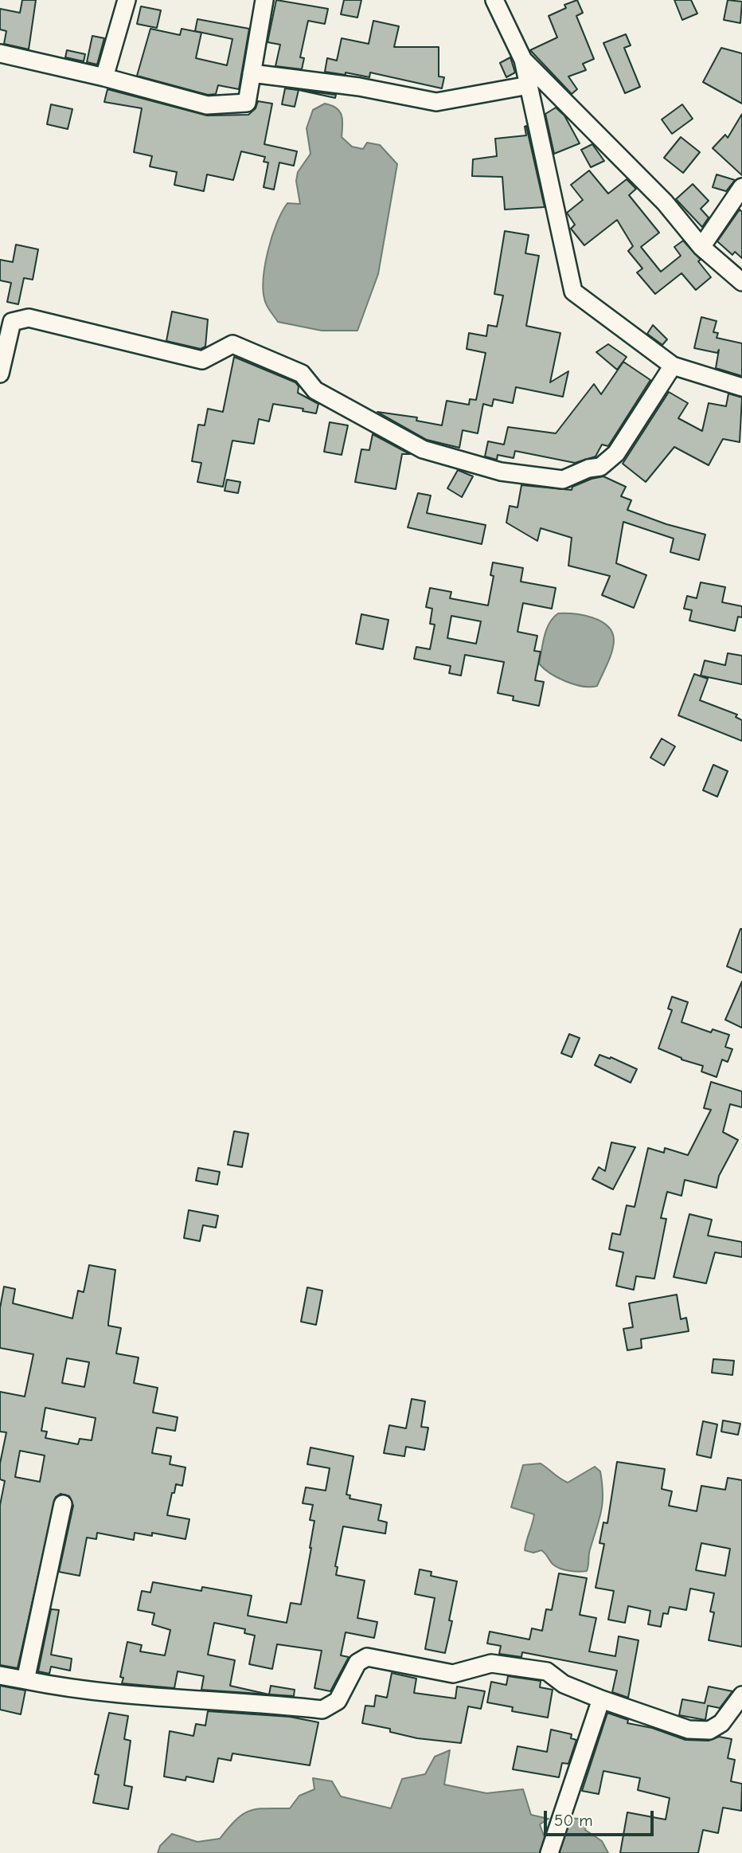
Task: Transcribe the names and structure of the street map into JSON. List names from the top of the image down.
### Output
{
  "scale_bar": "50 m"
}
